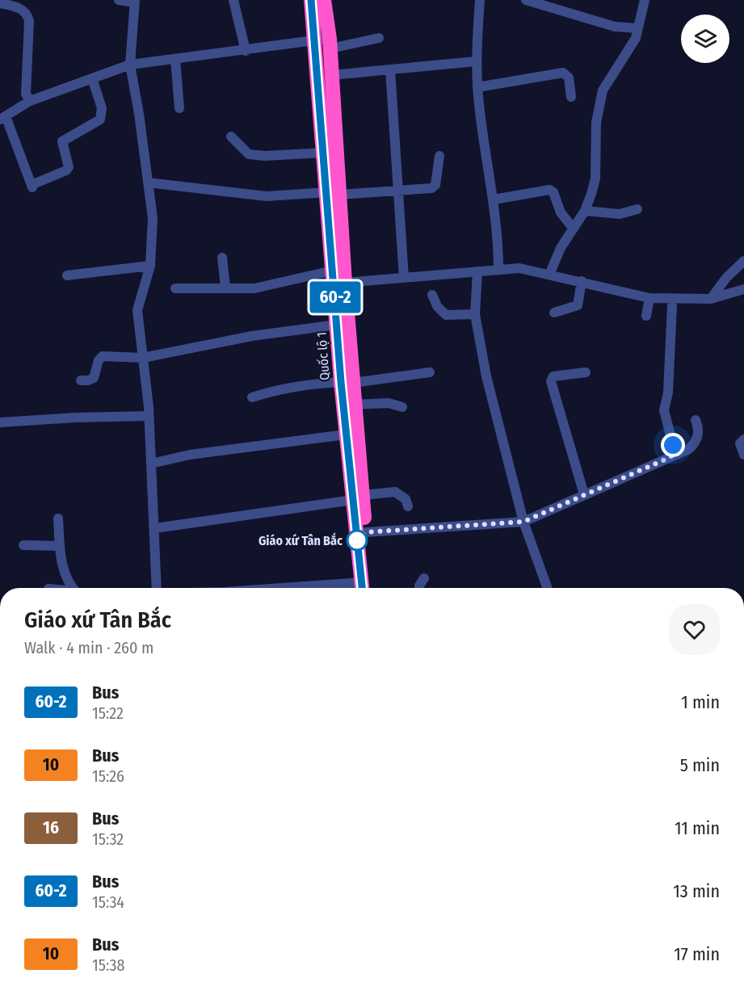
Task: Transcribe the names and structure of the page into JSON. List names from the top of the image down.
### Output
{
  "streets": {
    "highway": ["Quốc lộ 1"]
  },
  "places": ["Giáo xứ Tân Bắc"],
  "lines": ["bus line 60-2"],
  "page": {
    "on_map": "60-2",
    "heading": ["Giáo xứ Tân Bắc", "Walk · 4 min · 260 m"],
    "list": [
      {
        "mark": "60-2",
        "name": "Bus",
        "note": "15:22",
        "value": "1 min"
      },
      {
        "mark": "10",
        "name": "Bus",
        "note": "15:26",
        "value": "5 min"
      },
      {
        "mark": "16",
        "name": "Bus",
        "note": "15:32",
        "value": "11 min"
      },
      {
        "mark": "60-2",
        "name": "Bus",
        "note": "15:34",
        "value": "13 min"
      },
      {
        "mark": "10",
        "name": "Bus",
        "note": "15:38",
        "value": "17 min"
      }
    ]
  }
}
